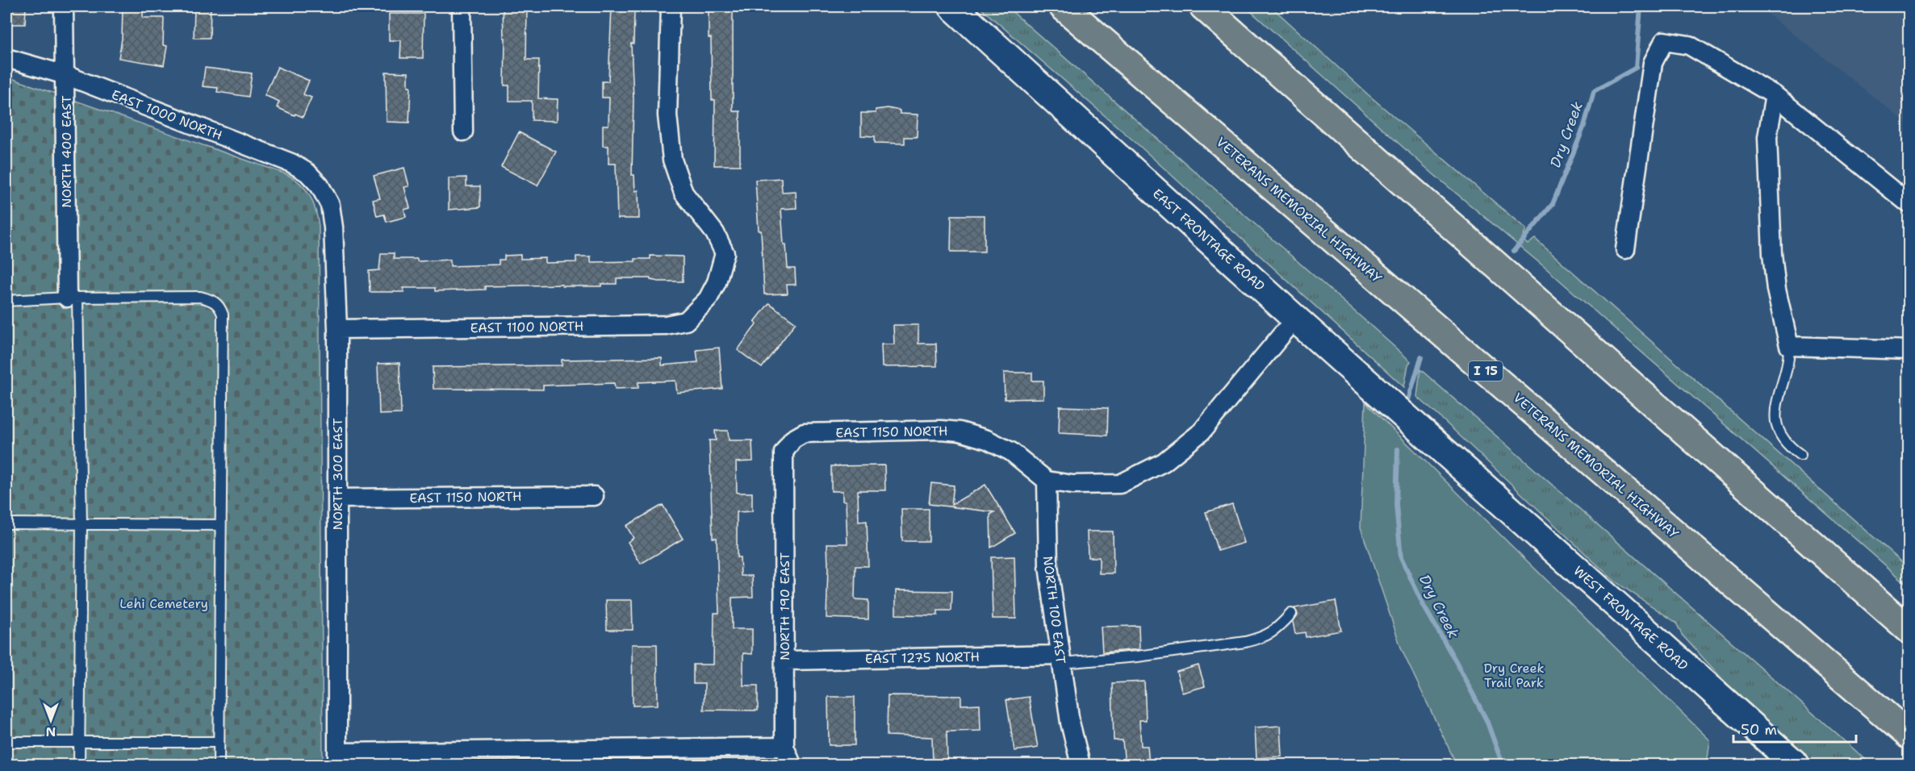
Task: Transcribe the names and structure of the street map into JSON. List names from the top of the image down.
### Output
{
  "streets": {
    "highway": ["VETERANS MEMORIAL HIGHWAY", "I 15"],
    "street": [
      "EAST 1000 NORTH",
      "NORTH 400 EAST",
      "EAST FRONTAGE ROAD",
      "EAST 1100 NORTH",
      "EAST 1150 NORTH",
      "NORTH 300 EAST",
      "NORTH 190 EAST",
      "NORTH 100 EAST",
      "WEST FRONTAGE ROAD",
      "EAST 1275 NORTH"
    ]
  },
  "crossings": [
    ["EAST 1000 NORTH", "NORTH 400 EAST"],
    ["EAST 1000 NORTH", "NORTH 300 EAST"],
    ["EAST FRONTAGE ROAD", "WEST FRONTAGE ROAD"],
    ["EAST 1100 NORTH", "NORTH 300 EAST"],
    ["EAST 1150 NORTH", "NORTH 300 EAST"],
    ["EAST 1150 NORTH", "NORTH 190 EAST"],
    ["EAST 1150 NORTH", "NORTH 100 EAST"],
    ["NORTH 190 EAST", "EAST 1275 NORTH"],
    ["NORTH 100 EAST", "EAST 1275 NORTH"]
  ],
  "water": ["Dry Creek"],
  "parks": ["Lehi Cemetery", "Dry Creek Trail Park"],
  "scale_bar": "50 m",
  "north": "bottom"
}
